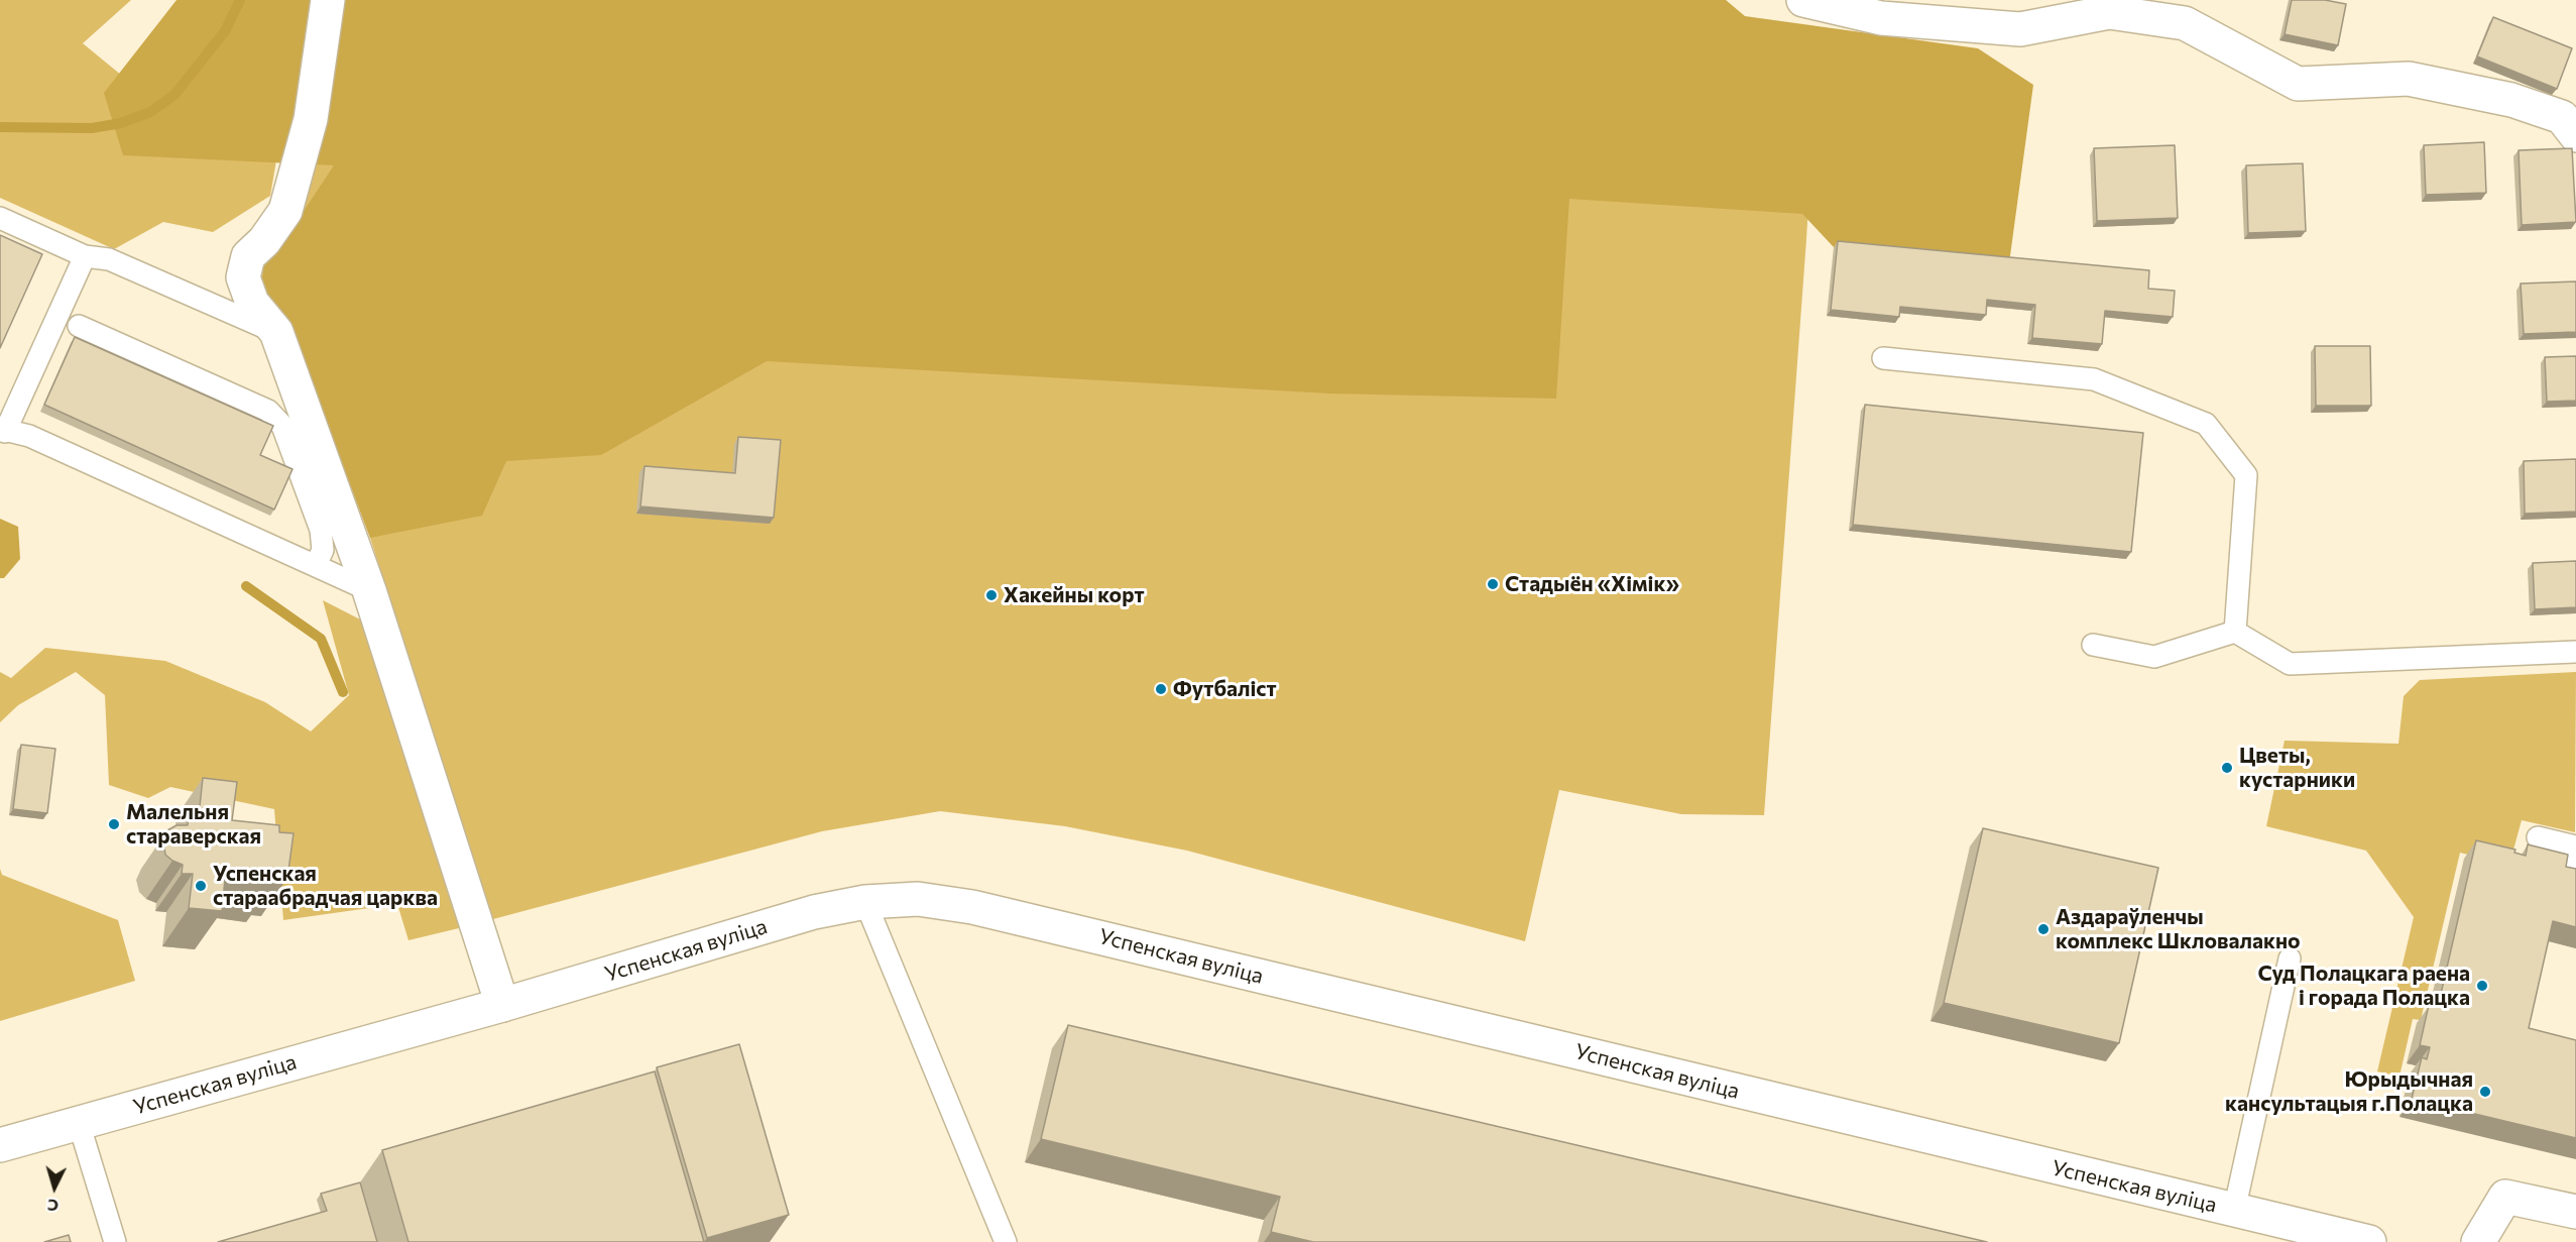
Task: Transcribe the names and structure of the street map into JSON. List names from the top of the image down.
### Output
{
  "streets": {
    "main road": ["Успенская вуліца"]
  },
  "places": [
    "Стадыён «Хімік»",
    "Хакейны корт",
    "Футбаліст",
    "Цветы, кустарники",
    "Малельня стараверская",
    "Успенская стараабрадчая царква",
    "Аздараўленчы комплекс Шкловалакно",
    "Суд Полацкага раена і горада Полацка",
    "Юрыдычная кансультацыя г.Полацка"
  ],
  "north": "bottom"
}
